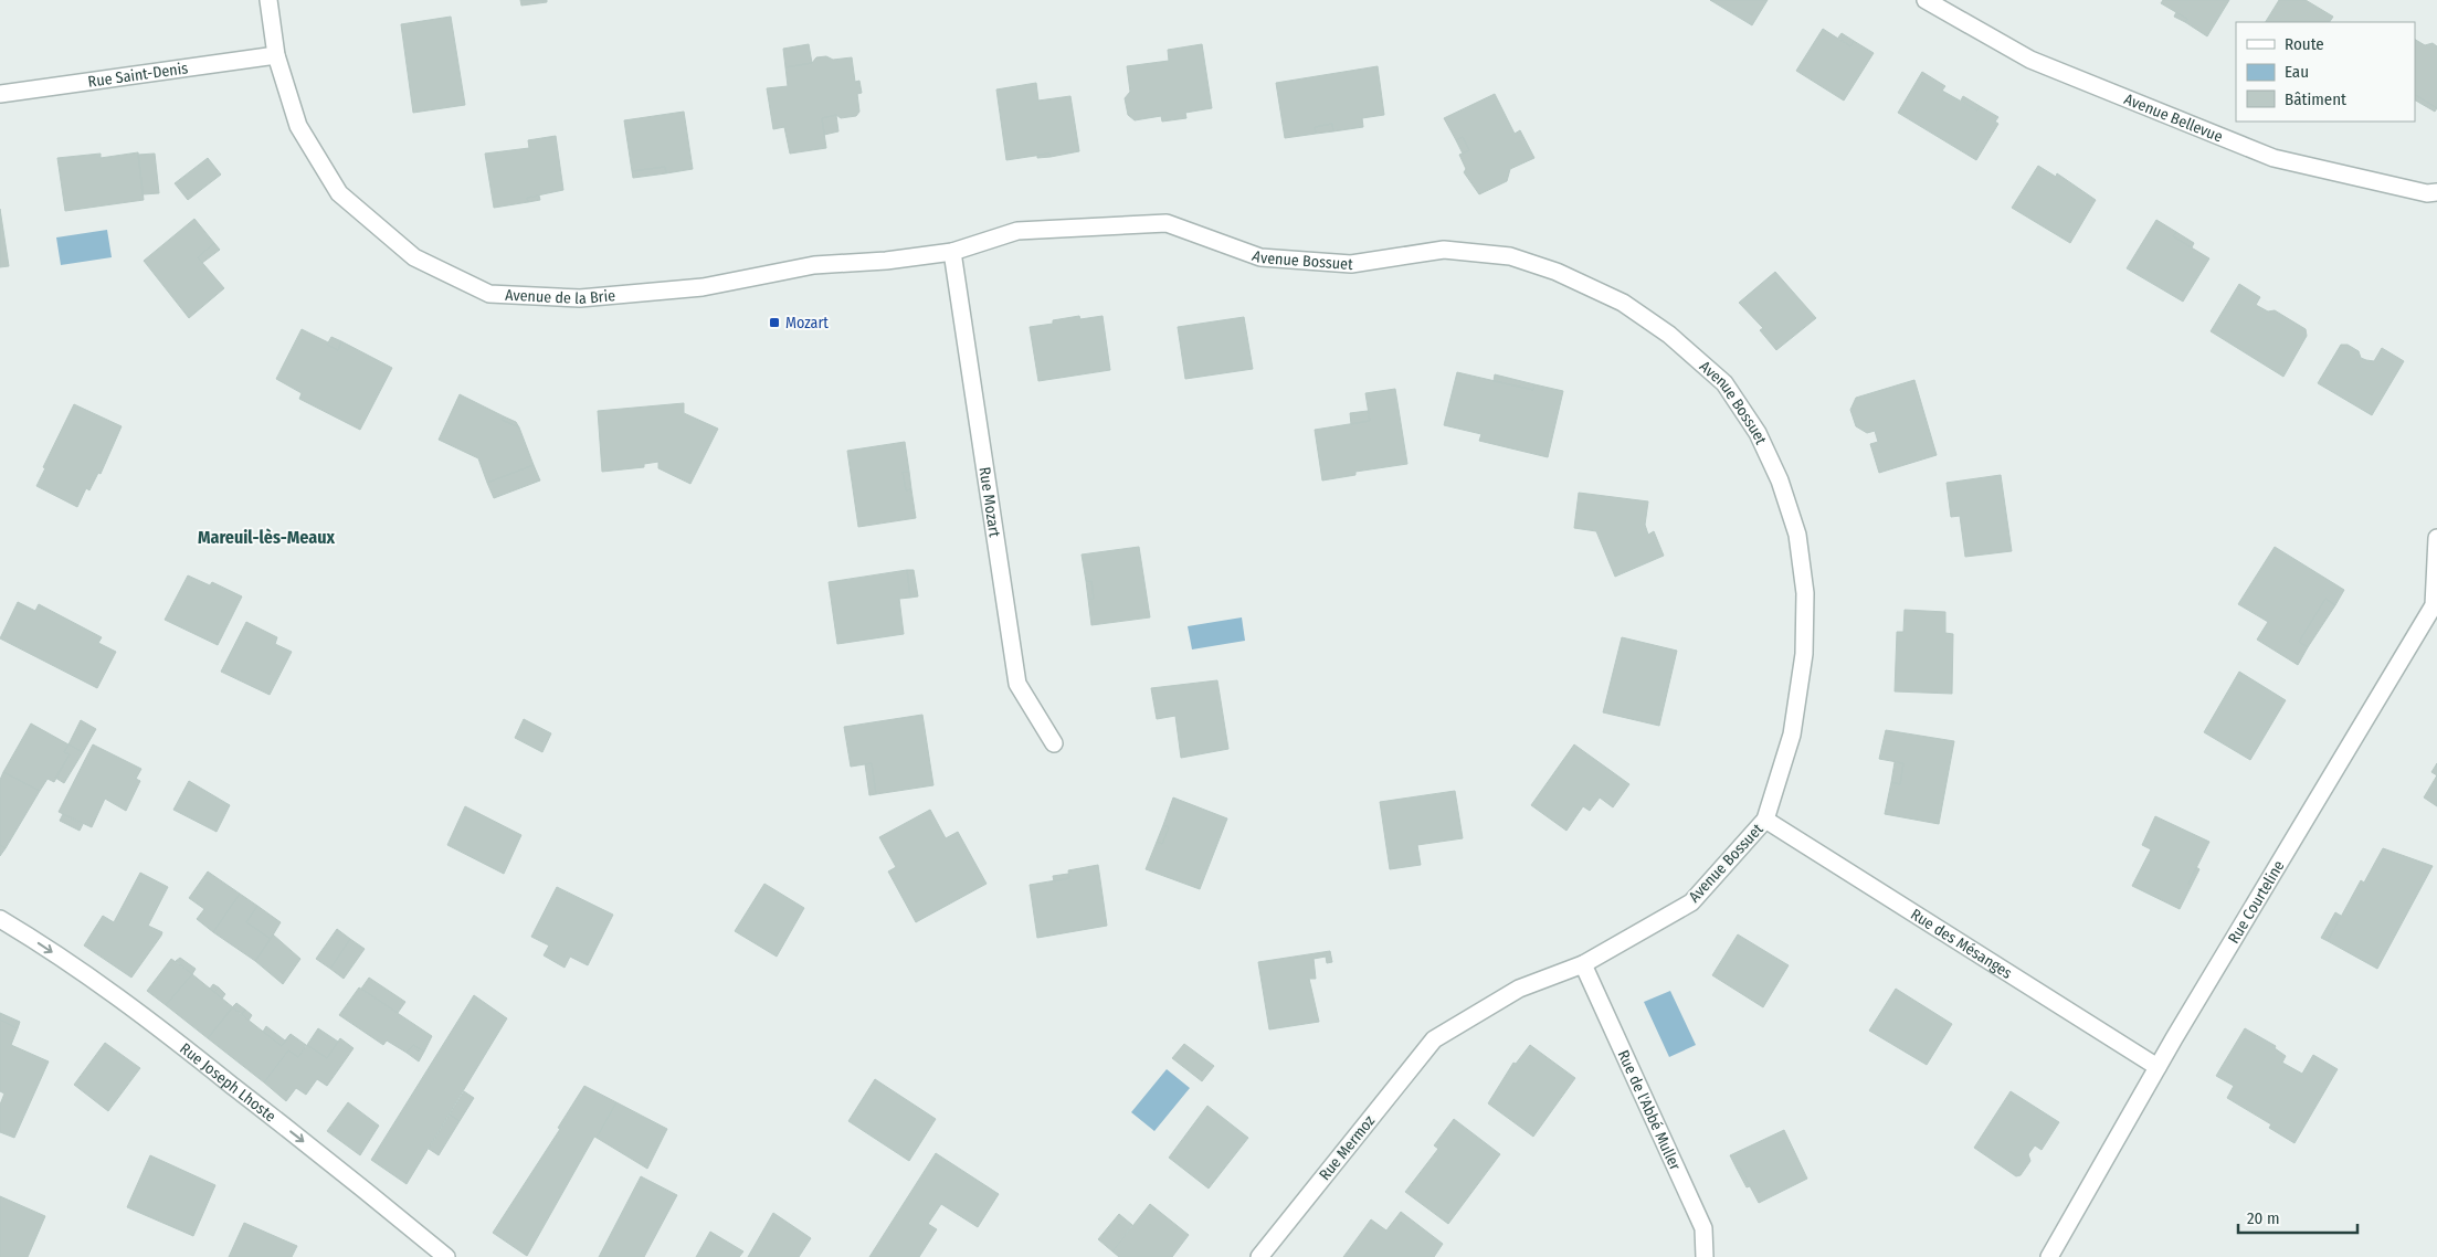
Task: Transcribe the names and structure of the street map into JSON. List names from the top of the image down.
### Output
{
  "streets": {
    "street": [
      "Rue Saint-Denis",
      "Avenue Bellevue",
      "Avenue Bossuet",
      "Avenue de la Brie",
      "Rue Mozart",
      "Rue Courteline",
      "Rue des Mésanges",
      "Rue Joseph Lhoste",
      "Rue de l'Abbé Muller",
      "Rue Mermoz"
    ]
  },
  "crossings": [
    ["Rue Saint-Denis", "Avenue de la Brie"],
    ["Avenue Bossuet", "Avenue de la Brie"],
    ["Avenue Bossuet", "Rue Mozart"],
    ["Avenue Bossuet", "Rue des Mésanges"],
    ["Avenue Bossuet", "Rue de l'Abbé Muller"],
    ["Avenue Bossuet", "Rue Mermoz"],
    ["Avenue de la Brie", "Rue Mozart"],
    ["Rue Courteline", "Rue des Mésanges"]
  ],
  "one_way": ["Rue Joseph Lhoste"],
  "districts": ["Mareuil-lès-Meaux"],
  "places": {
    "transit": ["Mozart"]
  },
  "legend": ["Route", "Eau", "Bâtiment"],
  "scale_bar": "20 m"
}
